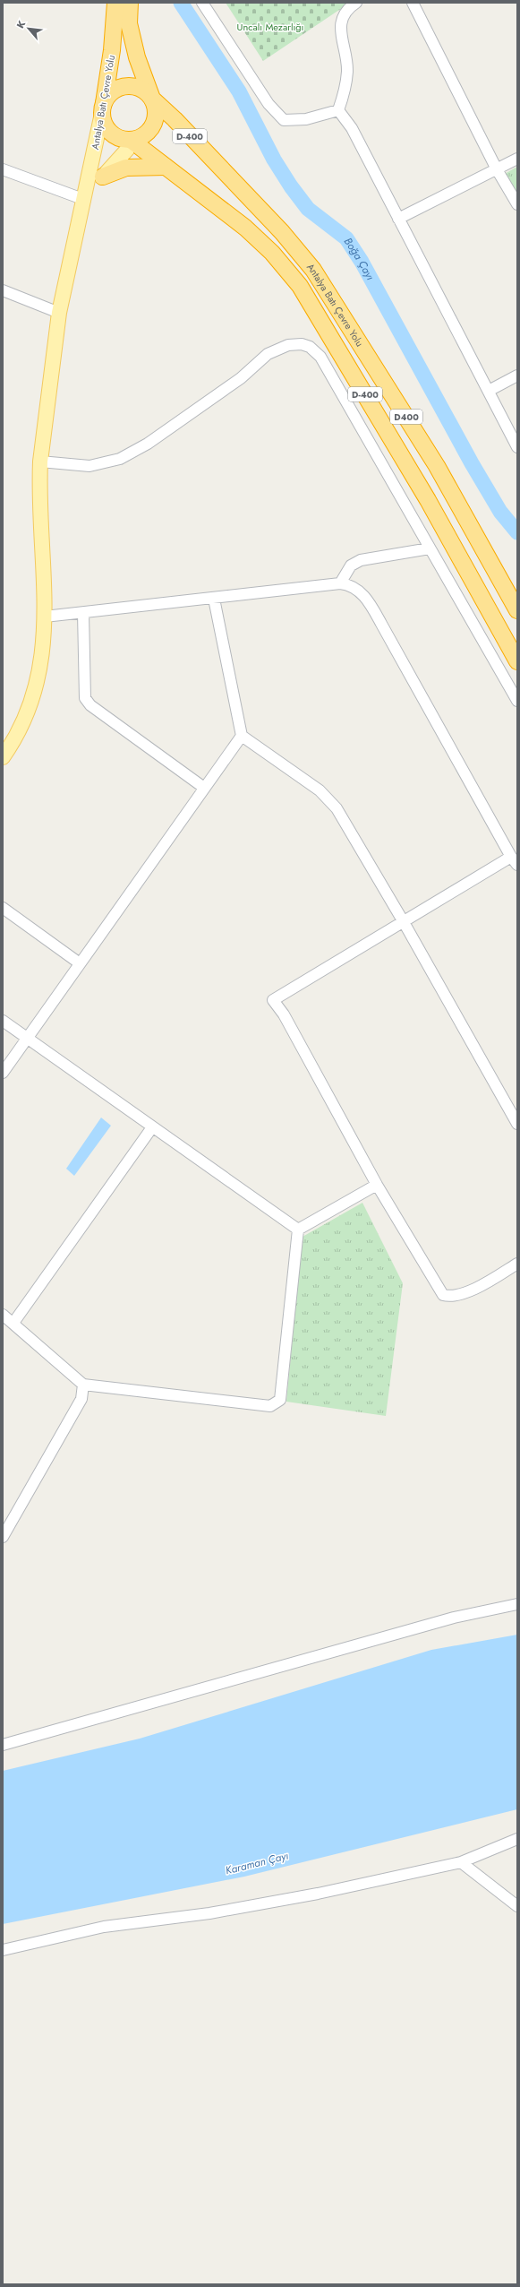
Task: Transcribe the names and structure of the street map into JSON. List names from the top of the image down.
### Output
{
  "streets": {
    "highway": ["Antalya Batı Çevre Yolu", "D-400", "D400"]
  },
  "crossings": [
    ["Antalya Batı Çevre Yolu", "D-400"]
  ],
  "water": ["Boğa Çayı", "Karaman Çayı"],
  "parks": ["Uncalı Mezarlığı"],
  "north": "top left"
}
